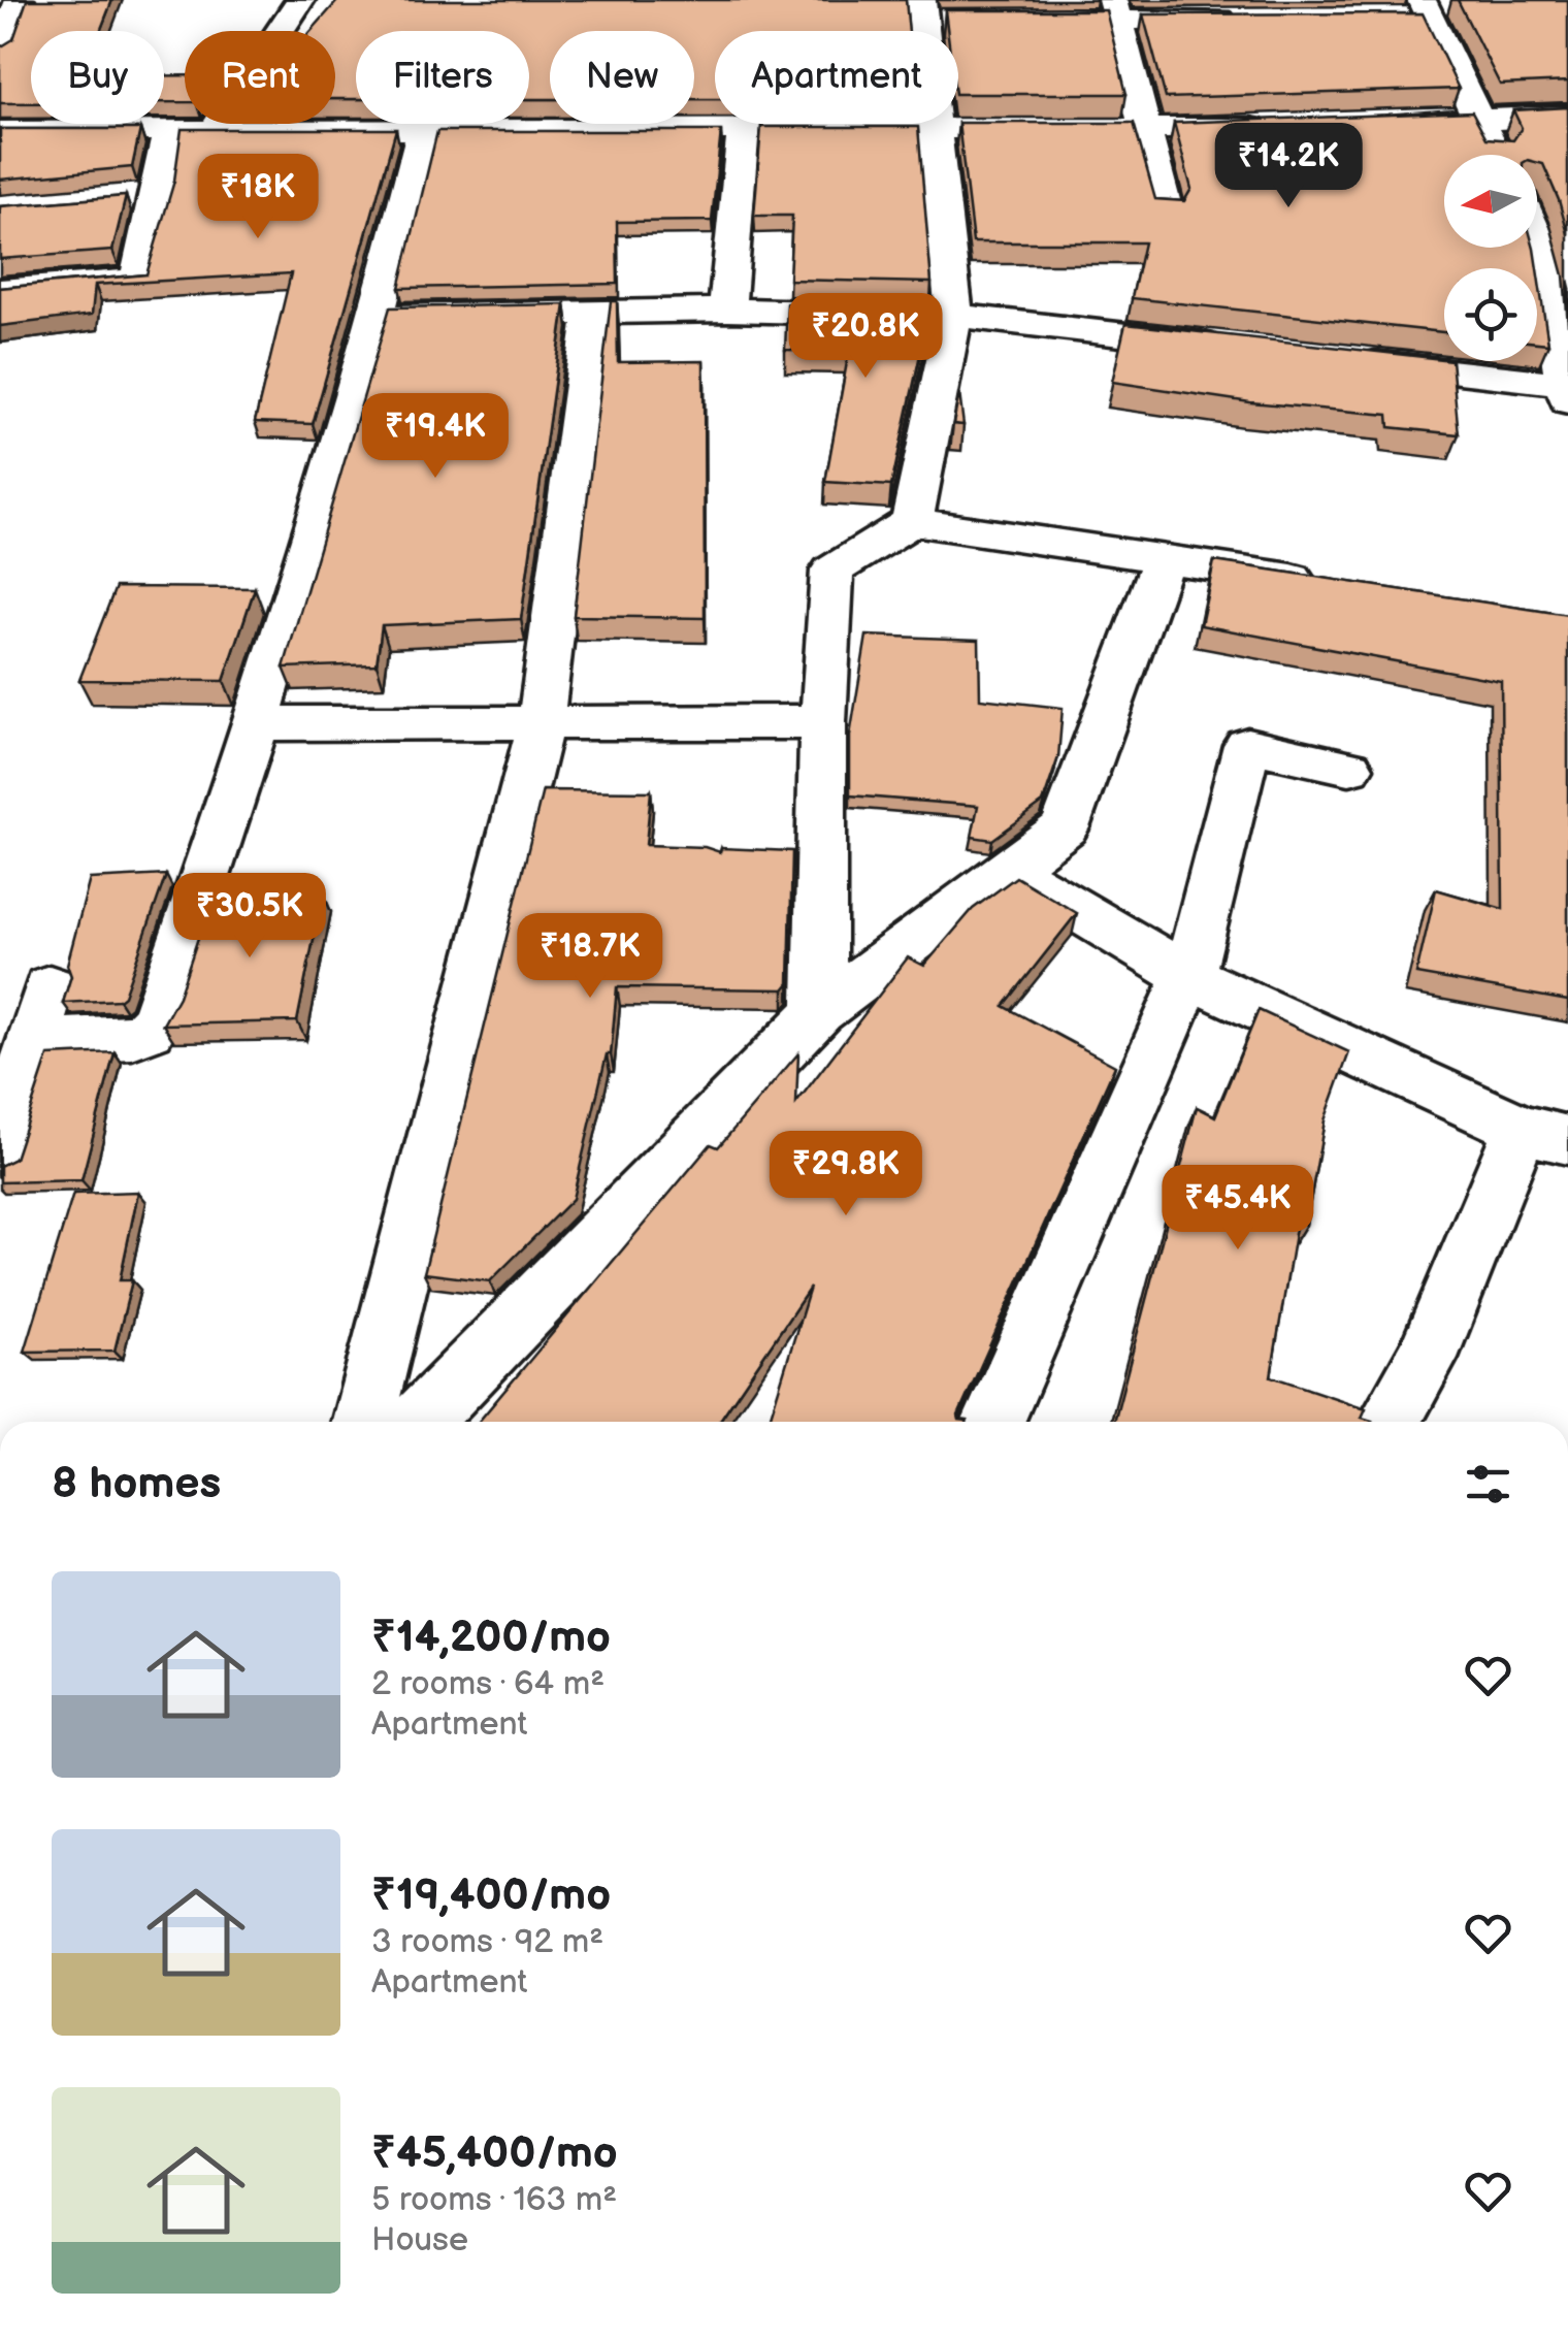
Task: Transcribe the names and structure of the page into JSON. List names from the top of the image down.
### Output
{
  "north": "left",
  "page": {
    "chip": [
      "Buy",
      "Rent",
      "Filters",
      "New",
      "Apartment"
    ],
    "price": [
      "₹14.2K",
      "₹18K",
      "₹20.8K",
      "₹19.4K",
      "₹30.5K",
      "₹18.7K",
      "₹29.8K",
      "₹45.4K"
    ],
    "heading": "8 homes",
    "list": [
      {
        "name": "₹14,200/mo",
        "note": "2 rooms · 64 m² · Apartment"
      },
      {
        "name": "₹19,400/mo",
        "note": "3 rooms · 92 m² · Apartment"
      },
      {
        "name": "₹45,400/mo",
        "note": "5 rooms · 163 m² · House"
      }
    ]
  }
}
